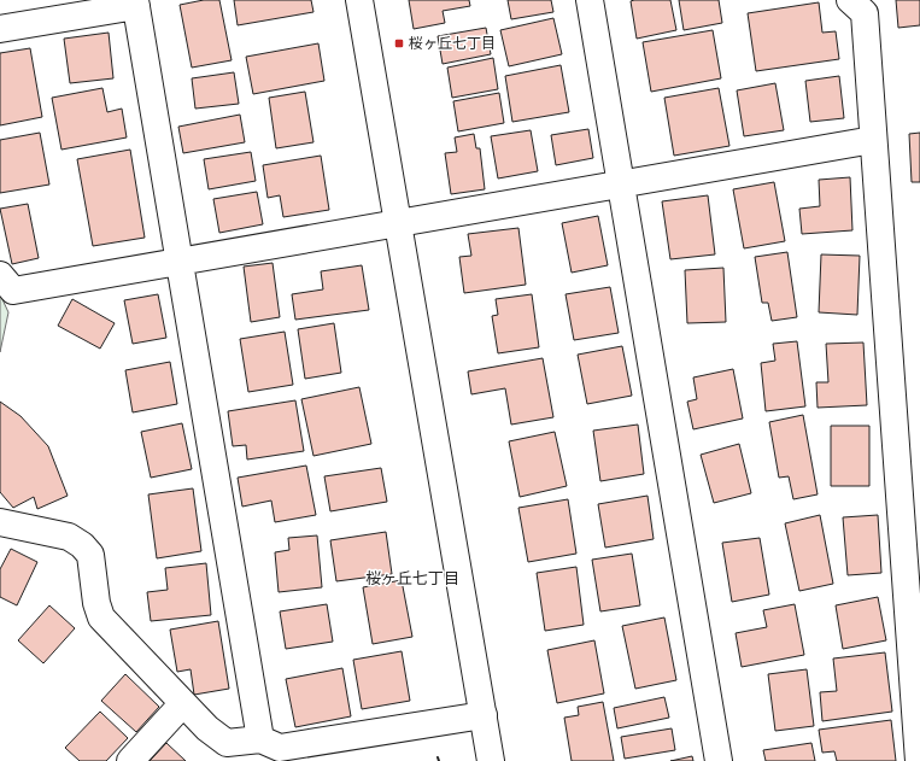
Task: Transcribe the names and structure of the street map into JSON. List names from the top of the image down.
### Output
{
  "districts": ["桜ヶ丘七丁目"],
  "places": {
    "transit": ["桜ヶ丘七丁目"]
  }
}
